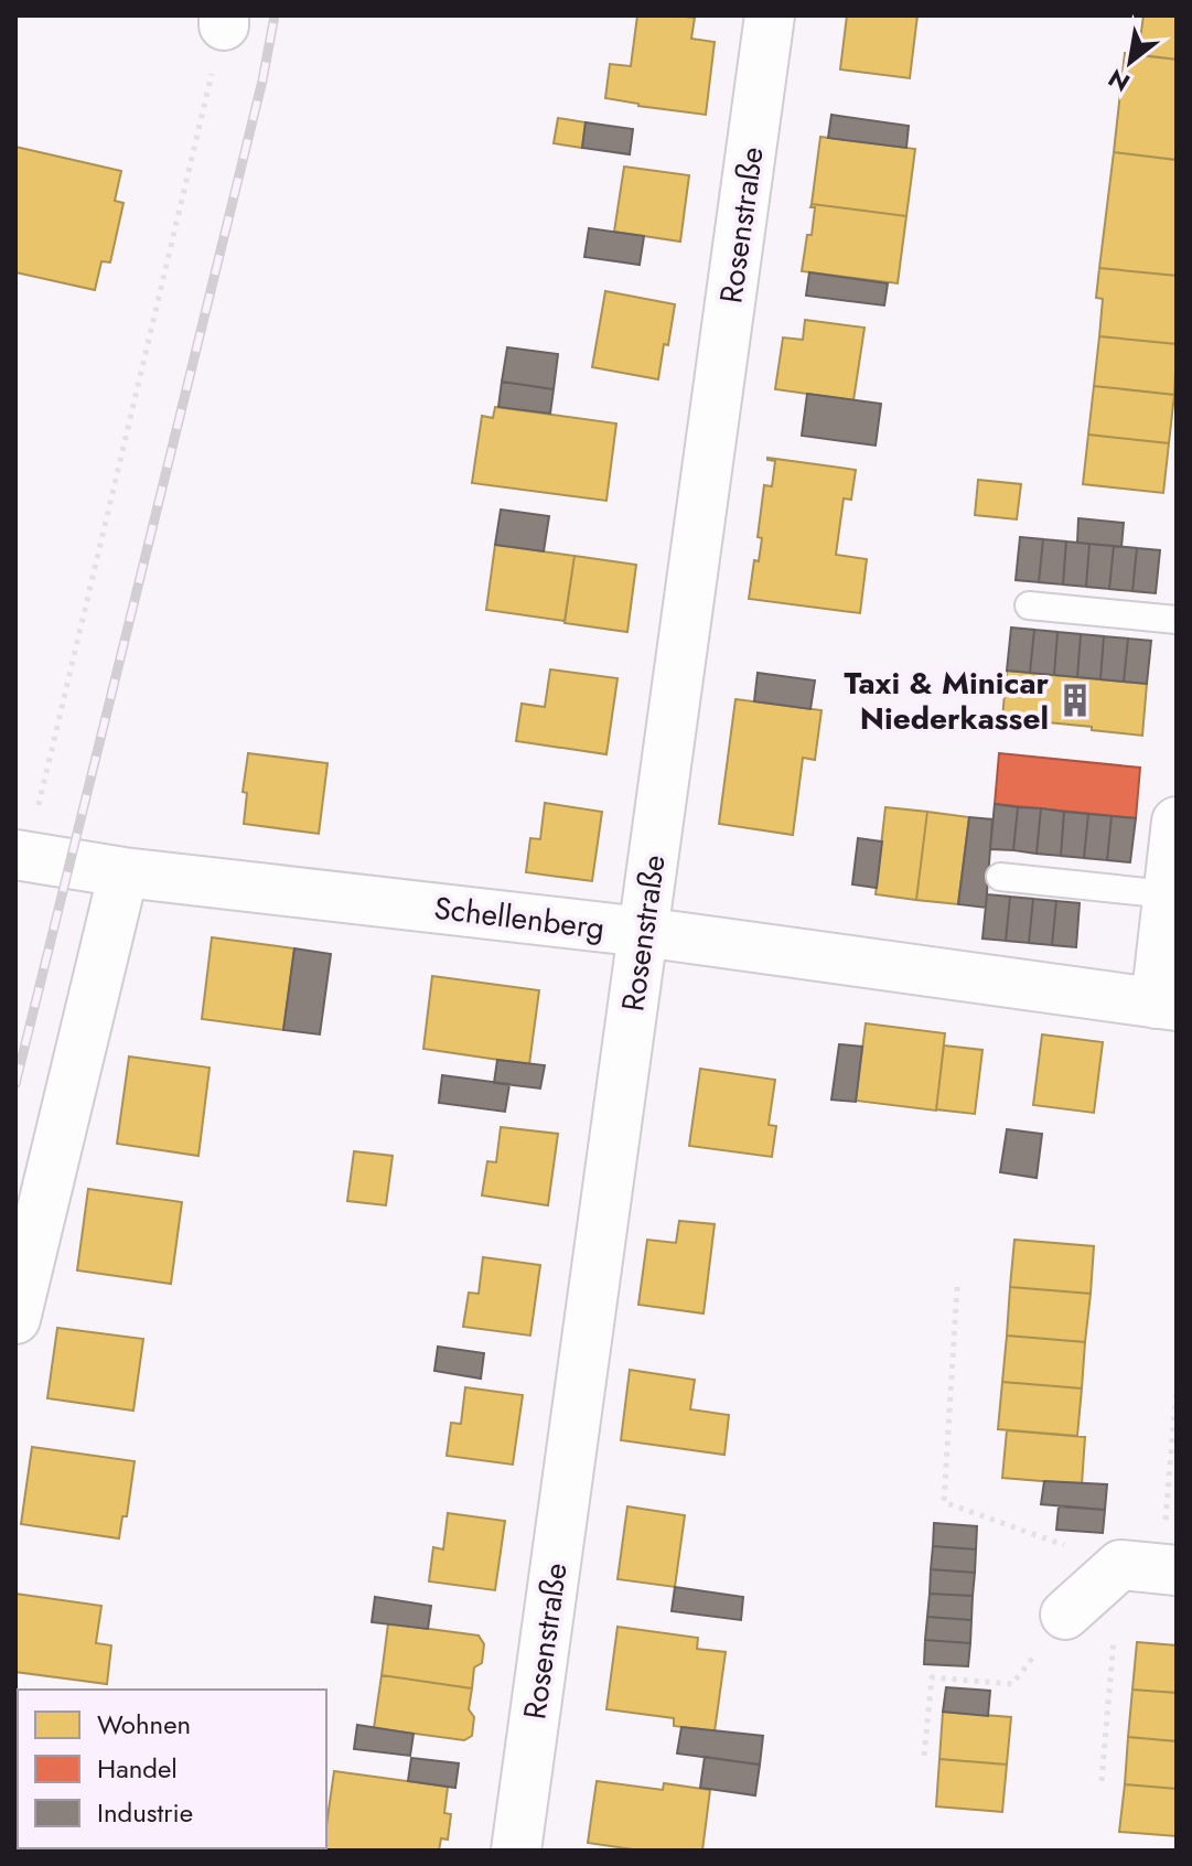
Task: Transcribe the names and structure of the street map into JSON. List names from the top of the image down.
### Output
{
  "streets": {
    "street": ["Rosenstraße", "Schellenberg"]
  },
  "crossings": [
    ["Rosenstraße", "Schellenberg"]
  ],
  "places": {
    "building": ["Taxi & Minicar Niederkassel"]
  },
  "legend": ["Wohnen", "Handel", "Industrie"],
  "north": "bottom left"
}
